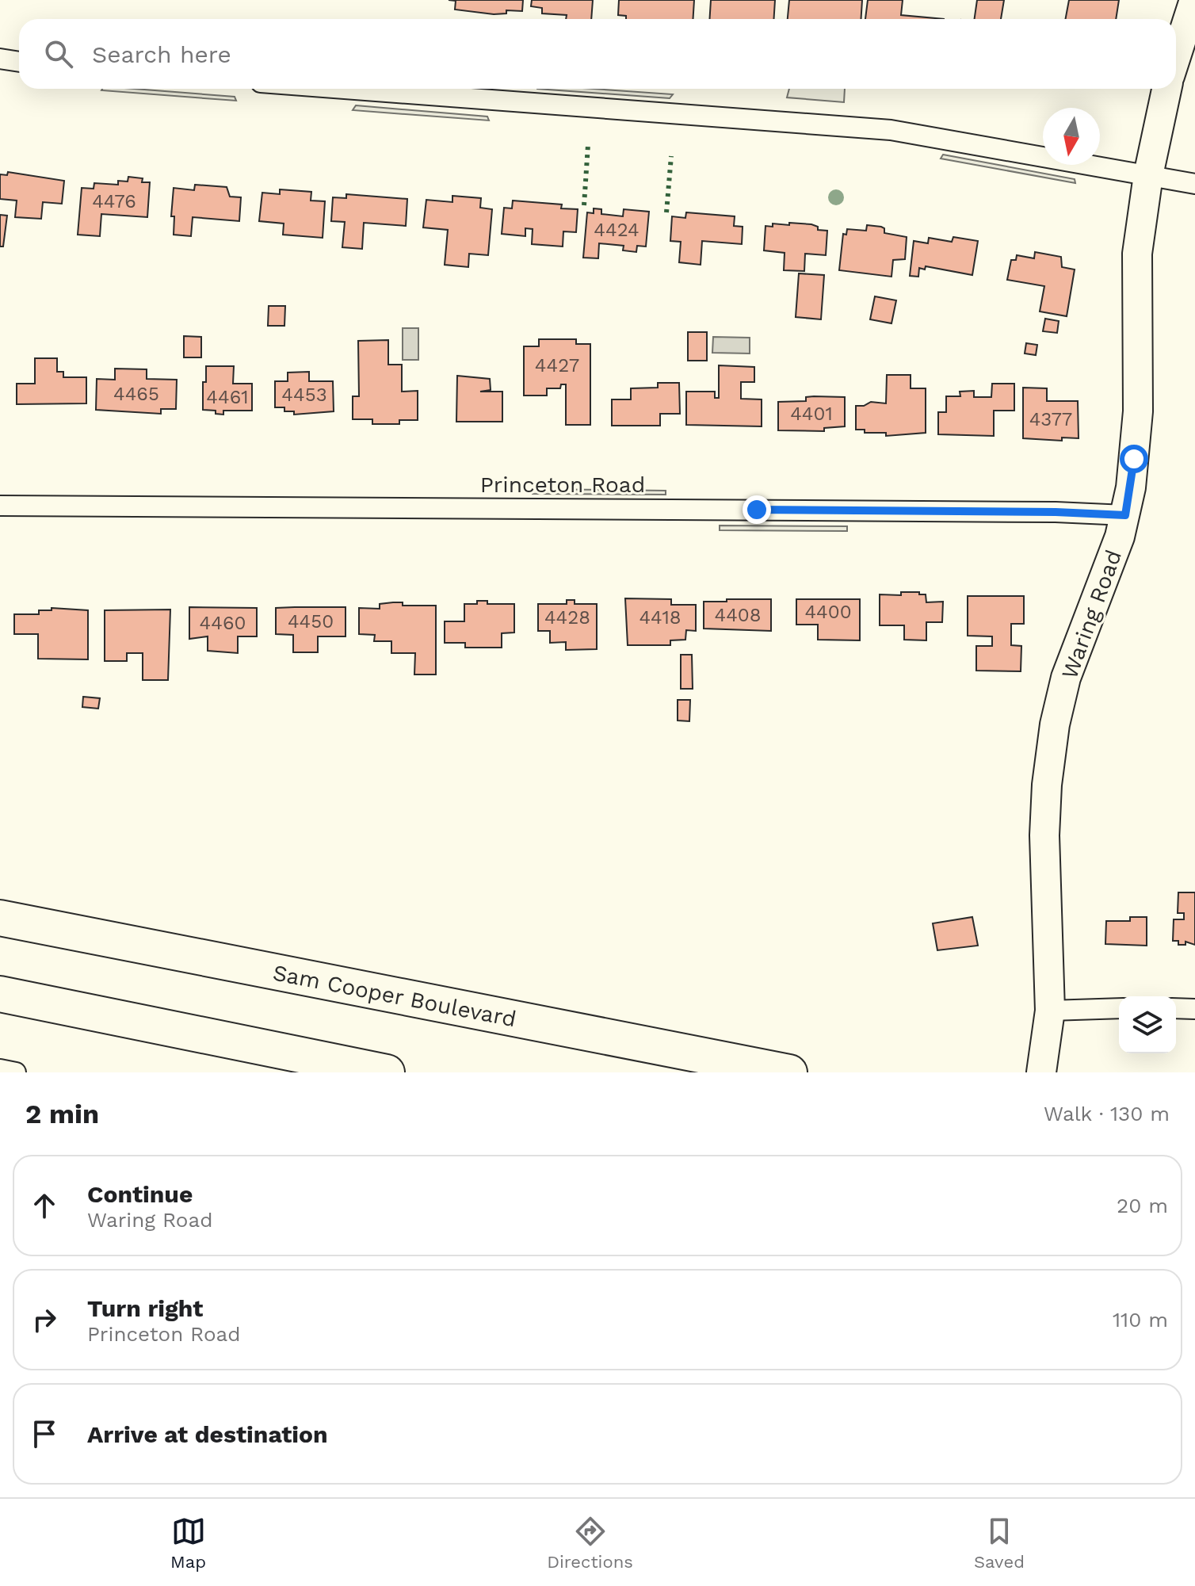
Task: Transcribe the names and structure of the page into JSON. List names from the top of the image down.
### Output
{
  "streets": {
    "highway": ["Sam Cooper Boulevard"],
    "main road": ["Waring Road"],
    "street": ["Princeton Road"]
  },
  "crossings": [
    ["Princeton Road", "Waring Road"]
  ],
  "house_numbers": [
    "4476",
    "4424",
    "4427",
    "4465",
    "4453",
    "4461",
    "4401",
    "4377",
    "4400",
    "4408",
    "4428",
    "4418",
    "4450",
    "4460"
  ],
  "north": "bottom",
  "page": {
    "search": "Search here",
    "heading": ["2 min", "Walk · 130 m"],
    "list": [
      ["Continue", "Waring Road", "20 m"],
      ["Turn right", "Princeton Road", "110 m"],
      "Arrive at destination"
    ],
    "nav": ["Map", "Directions", "Saved"]
  }
}
